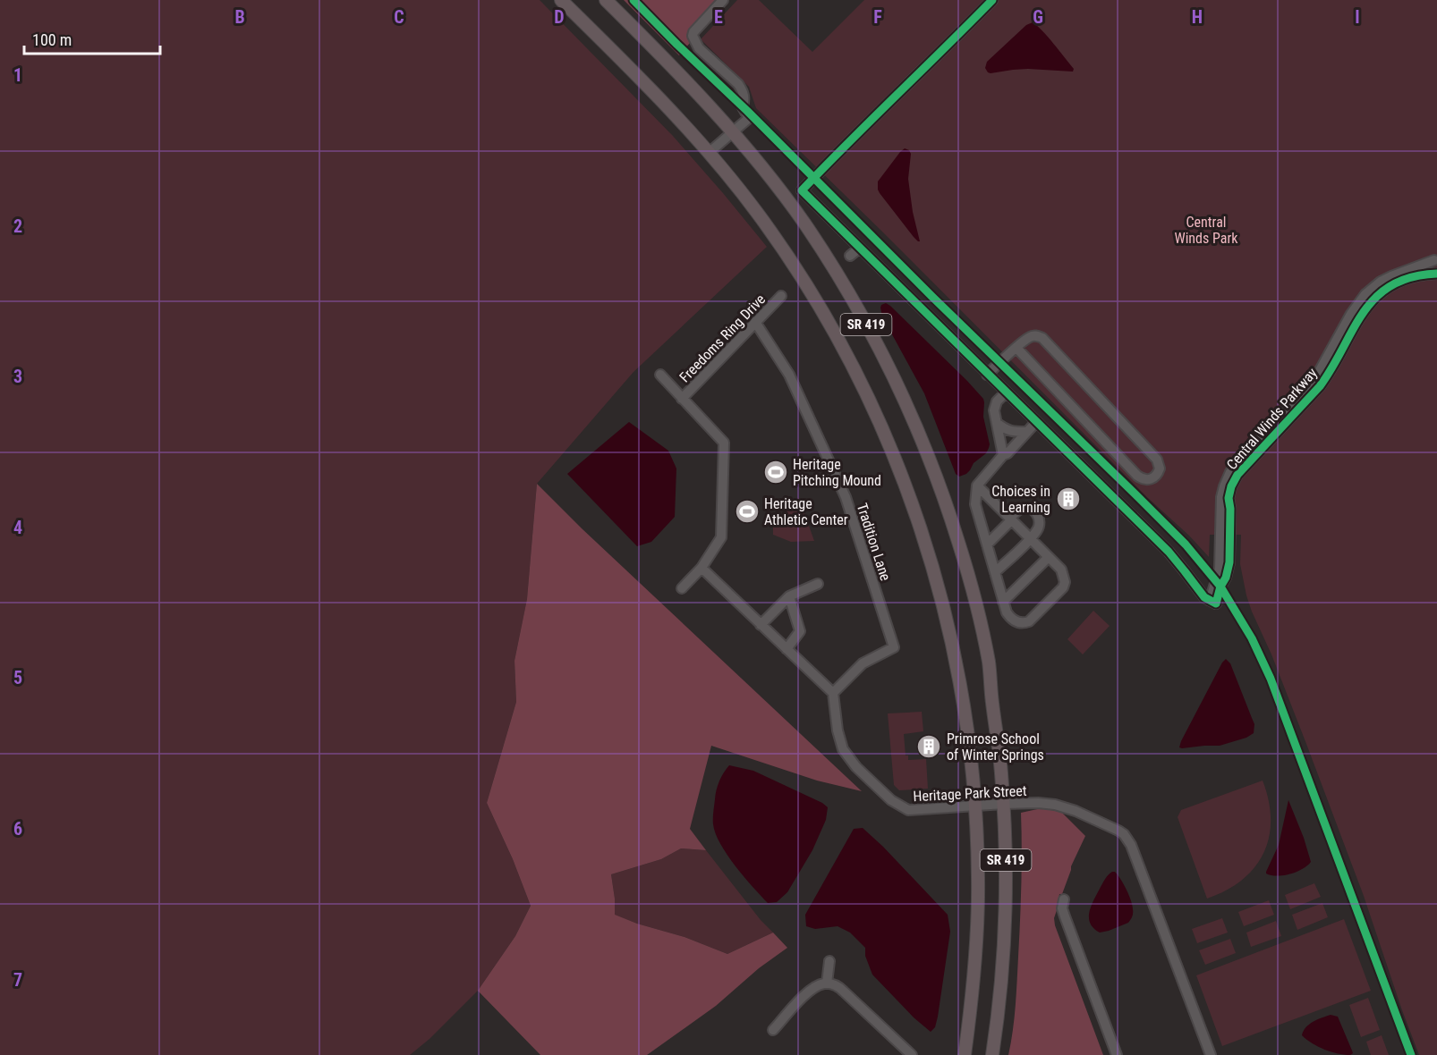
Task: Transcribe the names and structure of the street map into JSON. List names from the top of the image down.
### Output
{
  "streets": {
    "main road": ["SR 419"],
    "street": [
      "Freedoms Ring Drive",
      "Central Winds Parkway",
      "Tradition Lane",
      "Heritage Park Street"
    ]
  },
  "crossings": [
    ["SR 419", "Heritage Park Street"],
    ["Freedoms Ring Drive", "Tradition Lane"],
    ["Tradition Lane", "Heritage Park Street"]
  ],
  "parks": ["Central Winds Park"],
  "places": {
    "sports": ["Heritage Pitching Mound", "Heritage Athletic Center"],
    "building": ["Choices in Learning", "Primrose School of Winter Springs"]
  },
  "scale_bar": "100 m",
  "grid": {
    "columns": [
      "B",
      "C",
      "D",
      "E",
      "F",
      "G",
      "H",
      "I"
    ],
    "rows": [
      "1",
      "2",
      "3",
      "4",
      "5",
      "6",
      "7"
    ]
  }
}
